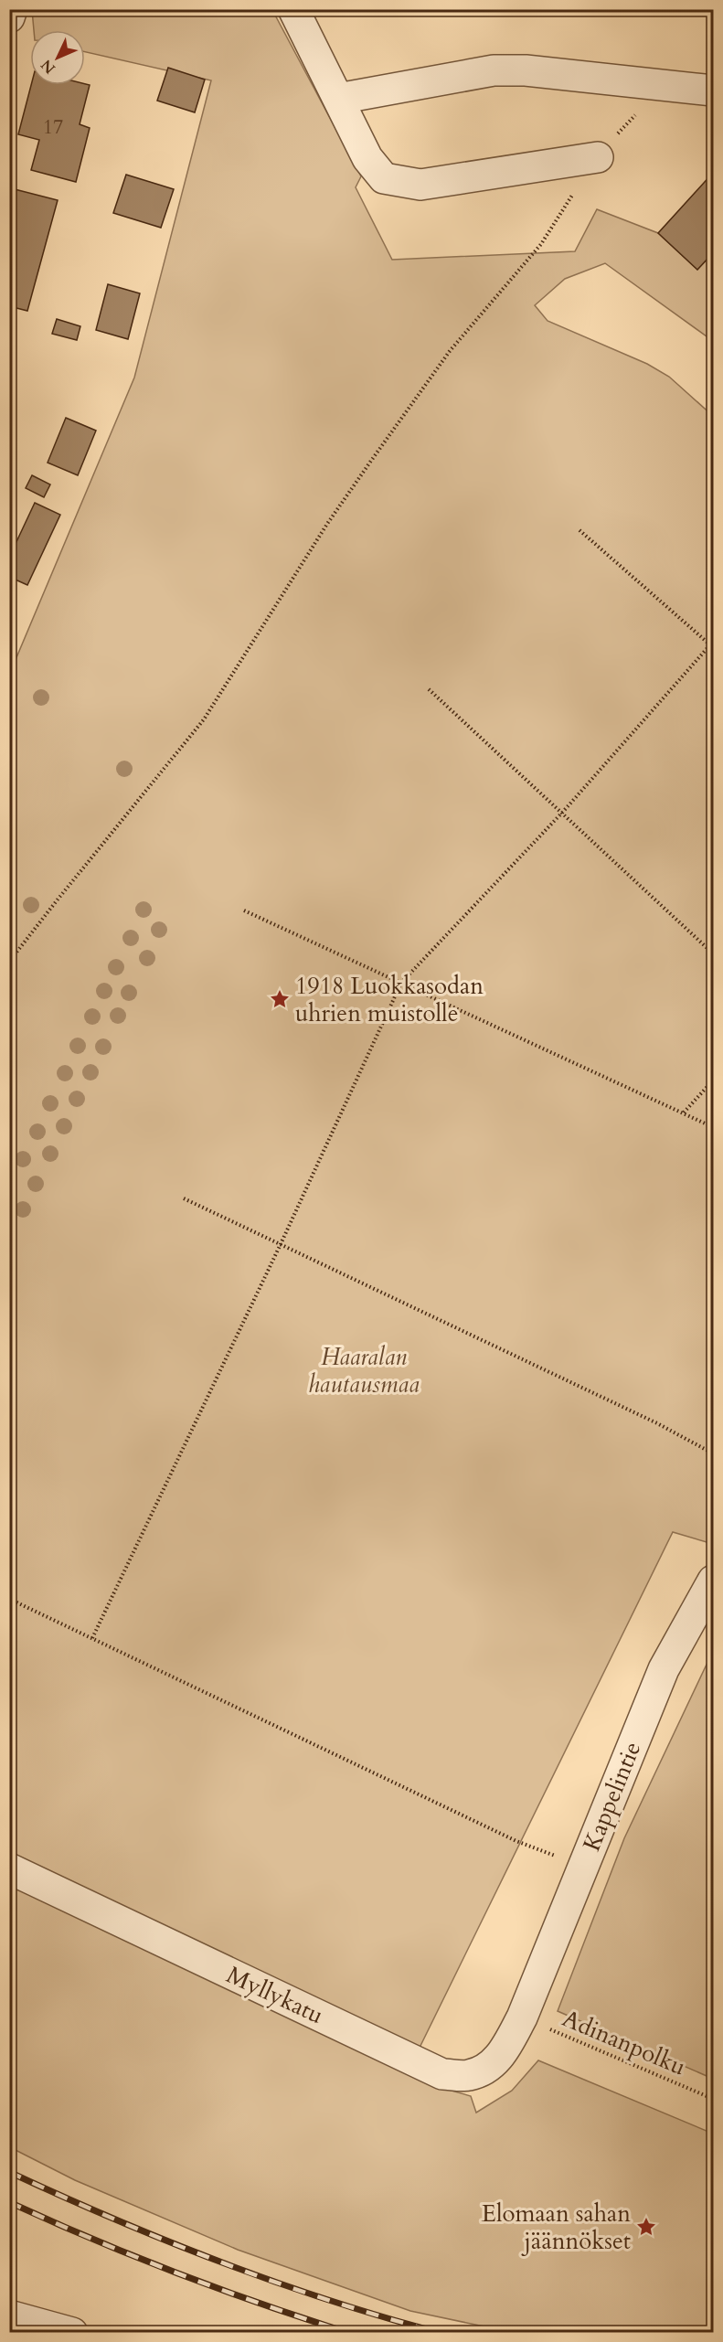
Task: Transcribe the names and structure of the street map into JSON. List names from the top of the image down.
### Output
{
  "streets": {
    "street": ["Kappelintie", "Myllykatu"],
    "path": ["Adinanpolku"]
  },
  "crossings": [
    ["Kappelintie", "Myllykatu"],
    ["Kappelintie", "Adinanpolku"],
    ["Myllykatu", "Adinanpolku"]
  ],
  "parks": ["Haaralan hautausmaa"],
  "places": {
    "place": ["1918 Luokkasodan uhrien muistolle", "Elomaan sahan jäännökset"]
  },
  "house_numbers": ["17"],
  "north": "bottom left"
}
